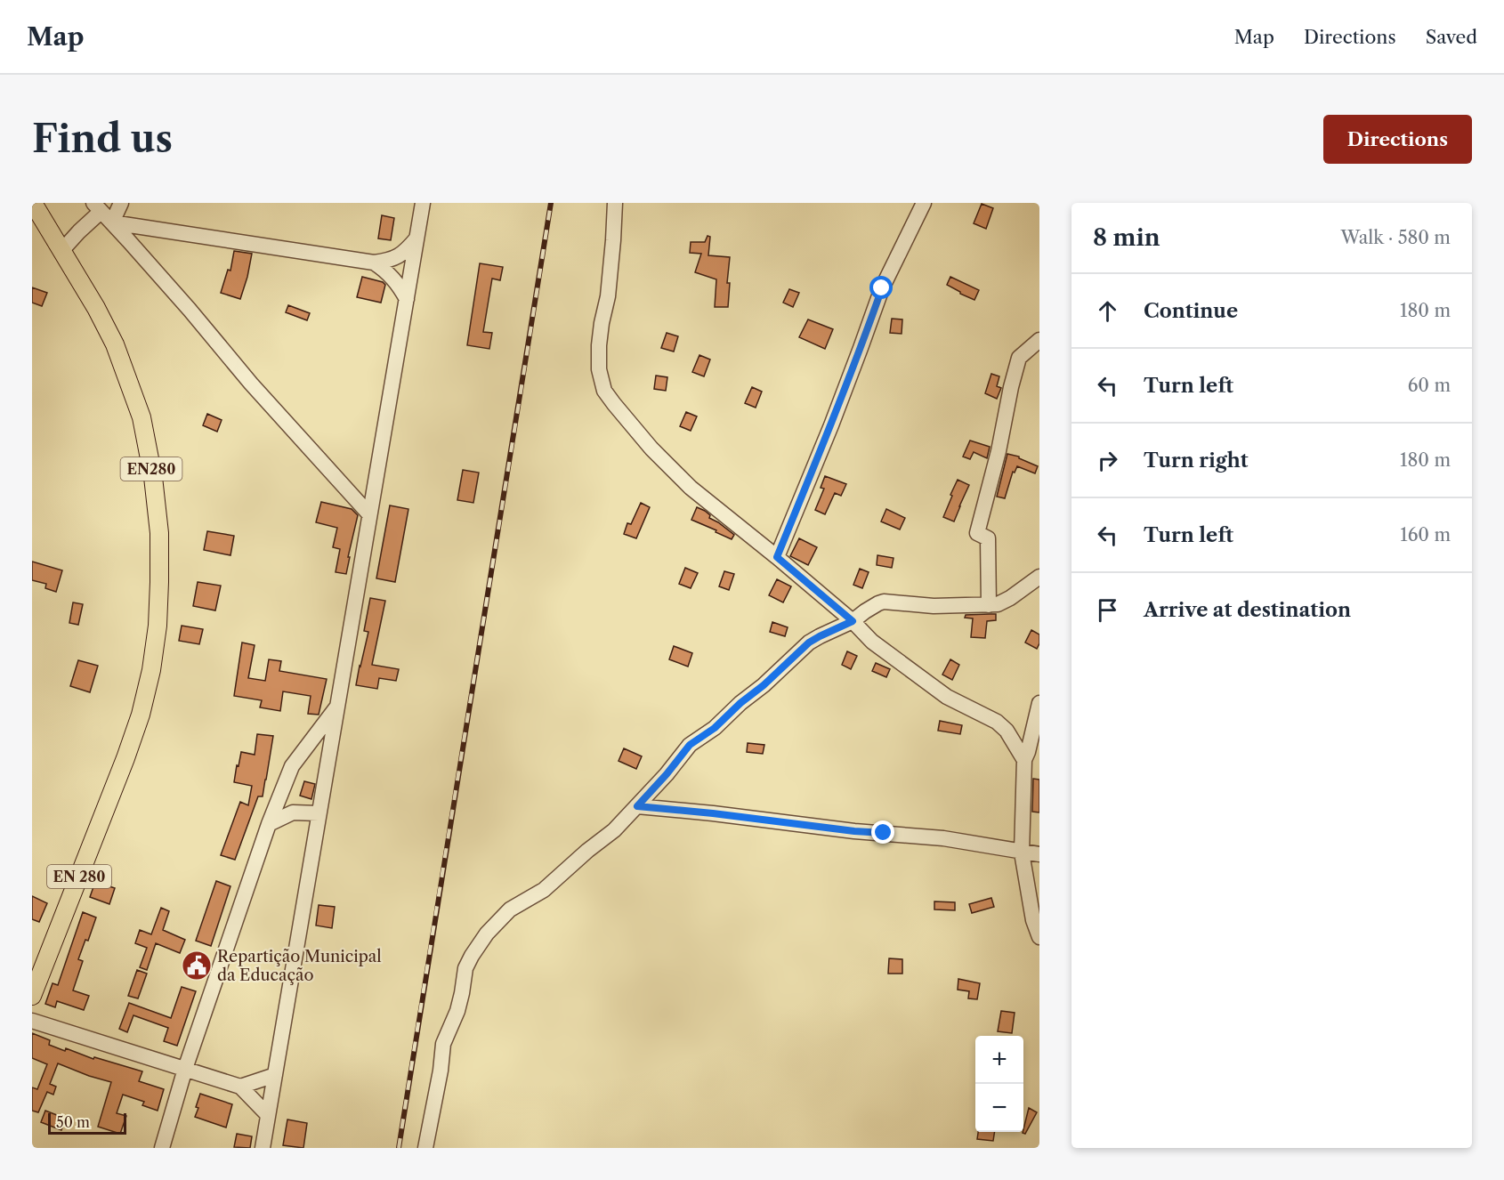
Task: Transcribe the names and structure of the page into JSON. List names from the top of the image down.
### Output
{
  "streets": {
    "main road": ["EN280", "EN 280"]
  },
  "crossings": [
    ["EN280", "EN 280"]
  ],
  "places": {
    "public building": ["Repartição Municipal da Educação"]
  },
  "scale_bar": "50 m",
  "page": {
    "header": "Map",
    "nav": ["Map", "Directions", "Saved"],
    "buttons": "Directions",
    "title": "Find us",
    "heading": ["8 min", "Walk · 580 m"],
    "list": [
      ["Continue", "180 m"],
      ["Turn left", "60 m"],
      ["Turn right", "180 m"],
      ["Turn left", "160 m"],
      "Arrive at destination"
    ],
    "map_buttons": ["+", "−"],
    "scale": "50 m"
  }
}
